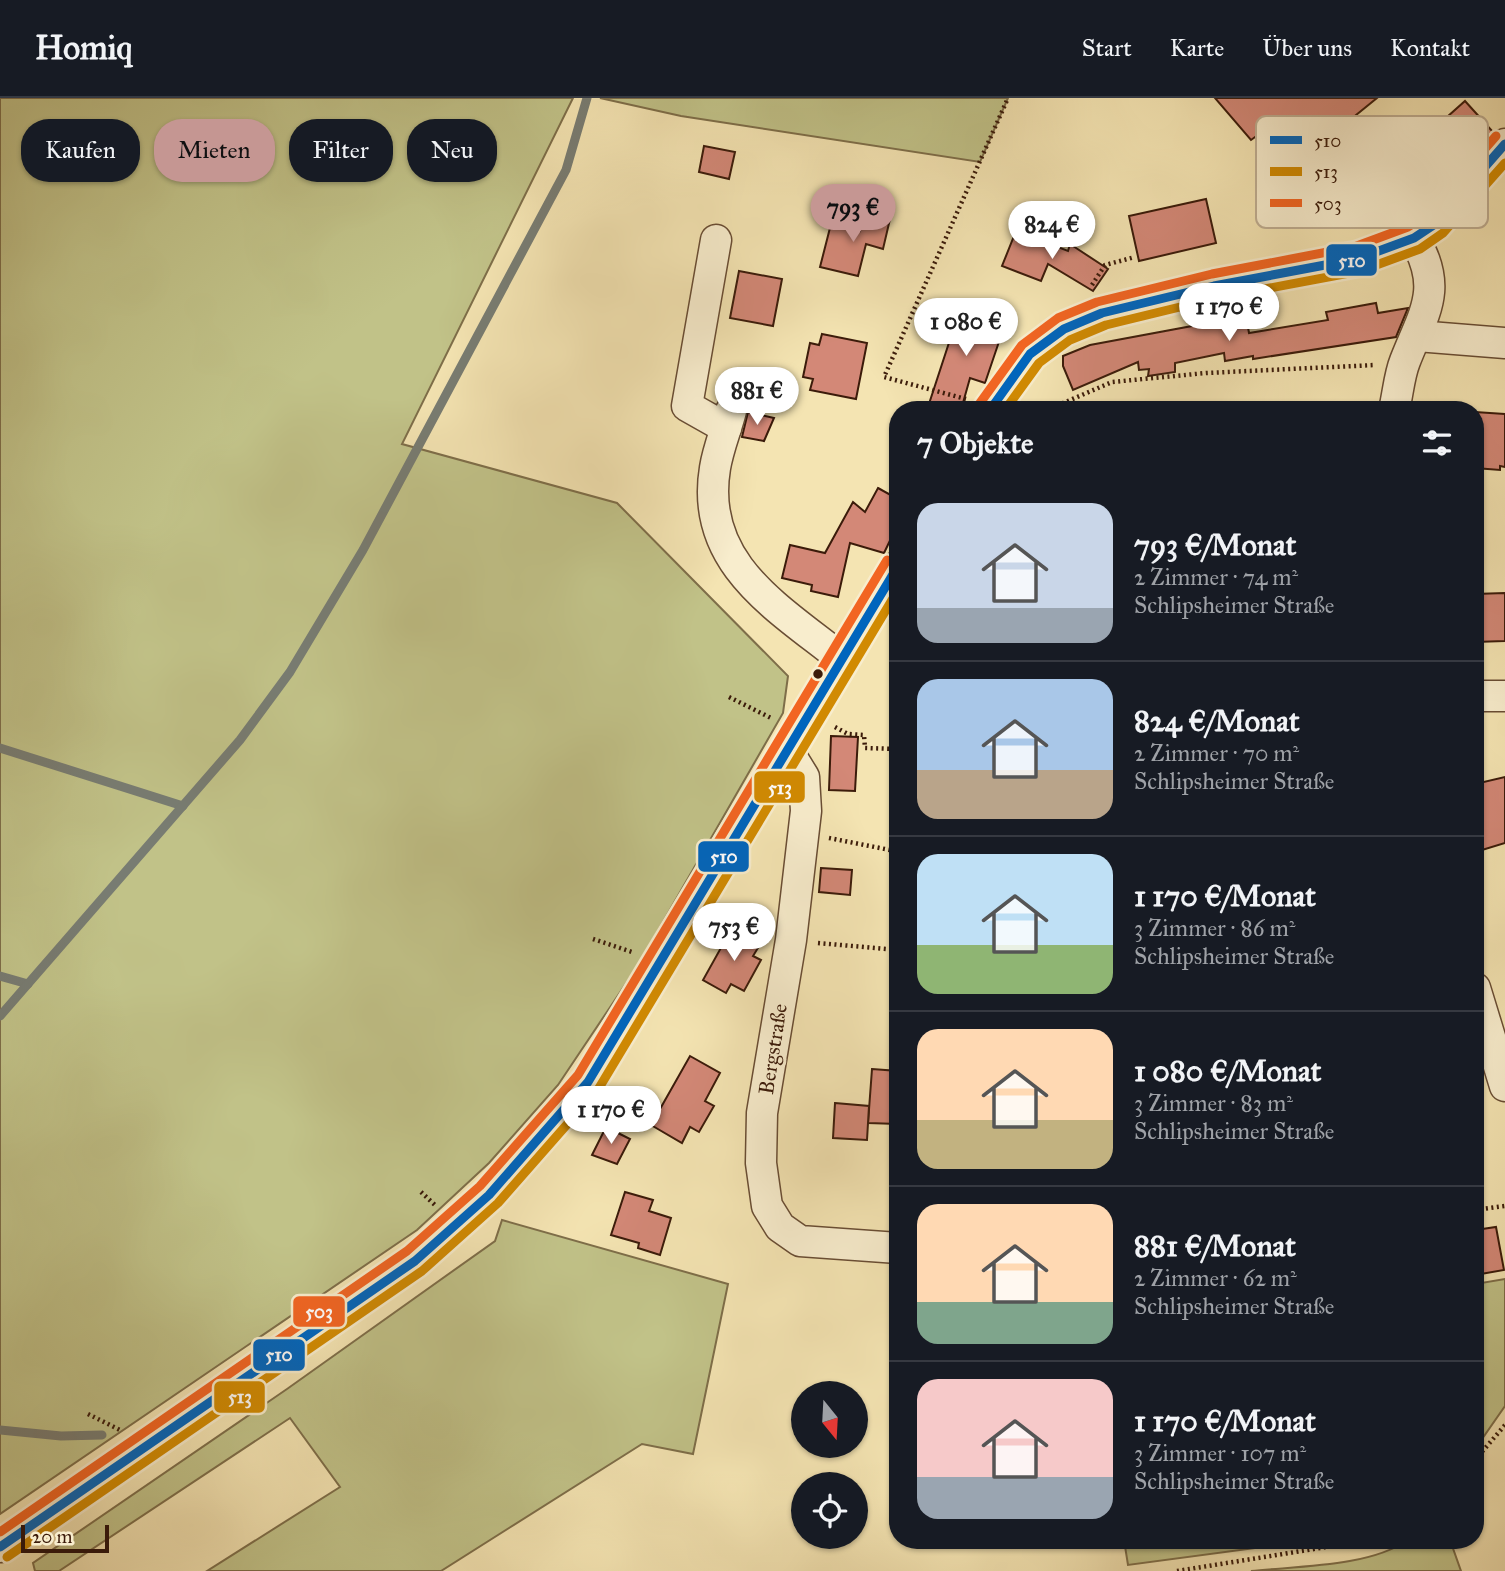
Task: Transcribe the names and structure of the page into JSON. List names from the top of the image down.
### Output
{
  "streets": {
    "street": ["Bergstraße"]
  },
  "lines": ["transit line 503", "transit line 510", "transit line 513"],
  "legend": ["510", "513", "503"],
  "scale_bar": "20 m",
  "north": "bottom",
  "page": {
    "header": "Homiq",
    "nav": [
      "Start",
      "Karte",
      "Über uns",
      "Kontakt"
    ],
    "chip": [
      "Kaufen",
      "Mieten",
      "Filter",
      "Neu"
    ],
    "price": [
      "793 €",
      "824 €",
      "1 170 €",
      "1 080 €",
      "881 €",
      "753 €",
      "1 170 €"
    ],
    "heading": "7 Objekte",
    "list": [
      {
        "name": "793 €/Monat",
        "note": "2 Zimmer · 74 m² · Schlipsheimer Straße"
      },
      {
        "name": "824 €/Monat",
        "note": "2 Zimmer · 70 m² · Schlipsheimer Straße"
      },
      {
        "name": "1 170 €/Monat",
        "note": "3 Zimmer · 86 m² · Schlipsheimer Straße"
      },
      {
        "name": "1 080 €/Monat",
        "note": "3 Zimmer · 83 m² · Schlipsheimer Straße"
      },
      {
        "name": "881 €/Monat",
        "note": "2 Zimmer · 62 m² · Schlipsheimer Straße"
      },
      {
        "name": "1 170 €/Monat",
        "note": "3 Zimmer · 107 m² · Schlipsheimer Straße"
      }
    ],
    "scale": "20 m"
  }
}
